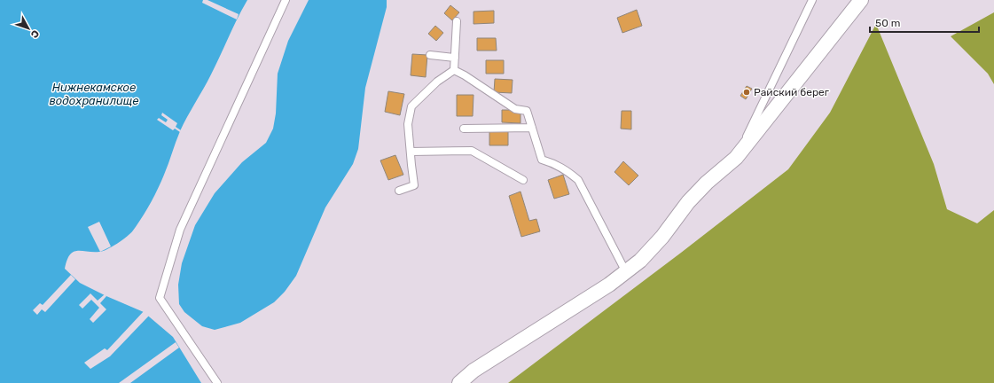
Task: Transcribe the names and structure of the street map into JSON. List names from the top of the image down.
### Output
{
  "water": ["Нижнекамское водохранилище"],
  "places": ["Райский берег"],
  "scale_bar": "50 m",
  "north": "bottom right"
}
